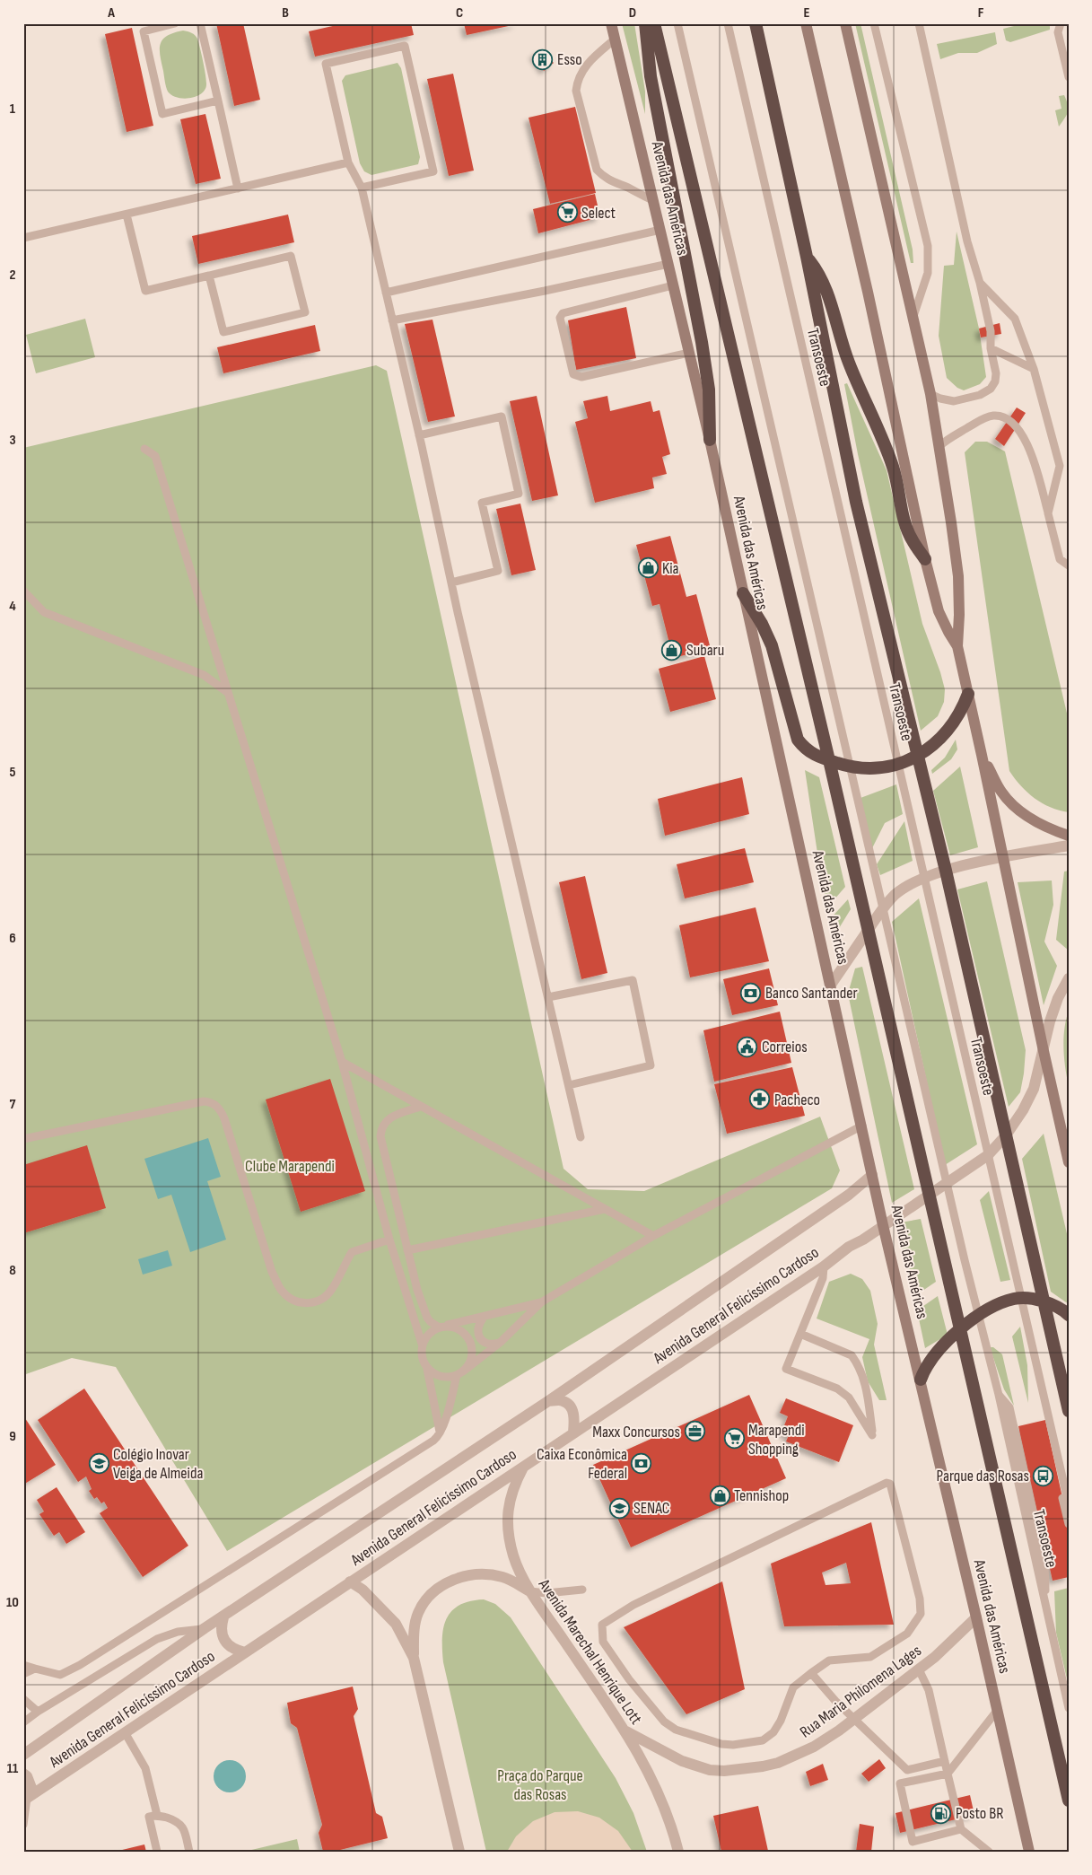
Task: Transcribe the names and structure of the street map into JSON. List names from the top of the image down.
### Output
{
  "streets": {
    "highway": ["Avenida das Américas"],
    "street": ["Avenida General Felicíssimo Cardoso", "Avenida Marechal Henrique Lott", "Rua Maria Philomena Lages"],
    "lane": ["Transoeste"]
  },
  "crossings": [
    ["Avenida das Américas", "Avenida General Felicíssimo Cardoso"],
    ["Avenida das Américas", "Rua Maria Philomena Lages"],
    ["Transoeste", "Avenida General Felicíssimo Cardoso"],
    ["Avenida General Felicíssimo Cardoso", "Avenida Marechal Henrique Lott"],
    ["Avenida Marechal Henrique Lott", "Rua Maria Philomena Lages"]
  ],
  "parks": ["Clube Marapendi", "Praça do Parque das Rosas"],
  "places": {
    "building": ["Esso"],
    "supermarket": ["Select", "Marapendi Shopping"],
    "shop": ["Kia", "Subaru", "Tennishop"],
    "bank": ["Banco Santander", "Caixa Econômica Federal"],
    "public building": ["Correios"],
    "pharmacy": ["Pacheco"],
    "office": ["Maxx Concursos"],
    "school or university": ["Colégio Inovar Veiga de Almeida", "SENAC"],
    "bus stop": ["Parque das Rosas"],
    "fuel station": ["Posto BR"]
  },
  "grid": {
    "columns": [
      "A",
      "B",
      "C",
      "D",
      "E",
      "F"
    ],
    "rows": [
      "1",
      "2",
      "3",
      "4",
      "5",
      "6",
      "7",
      "8",
      "9",
      "10",
      "11"
    ]
  }
}
